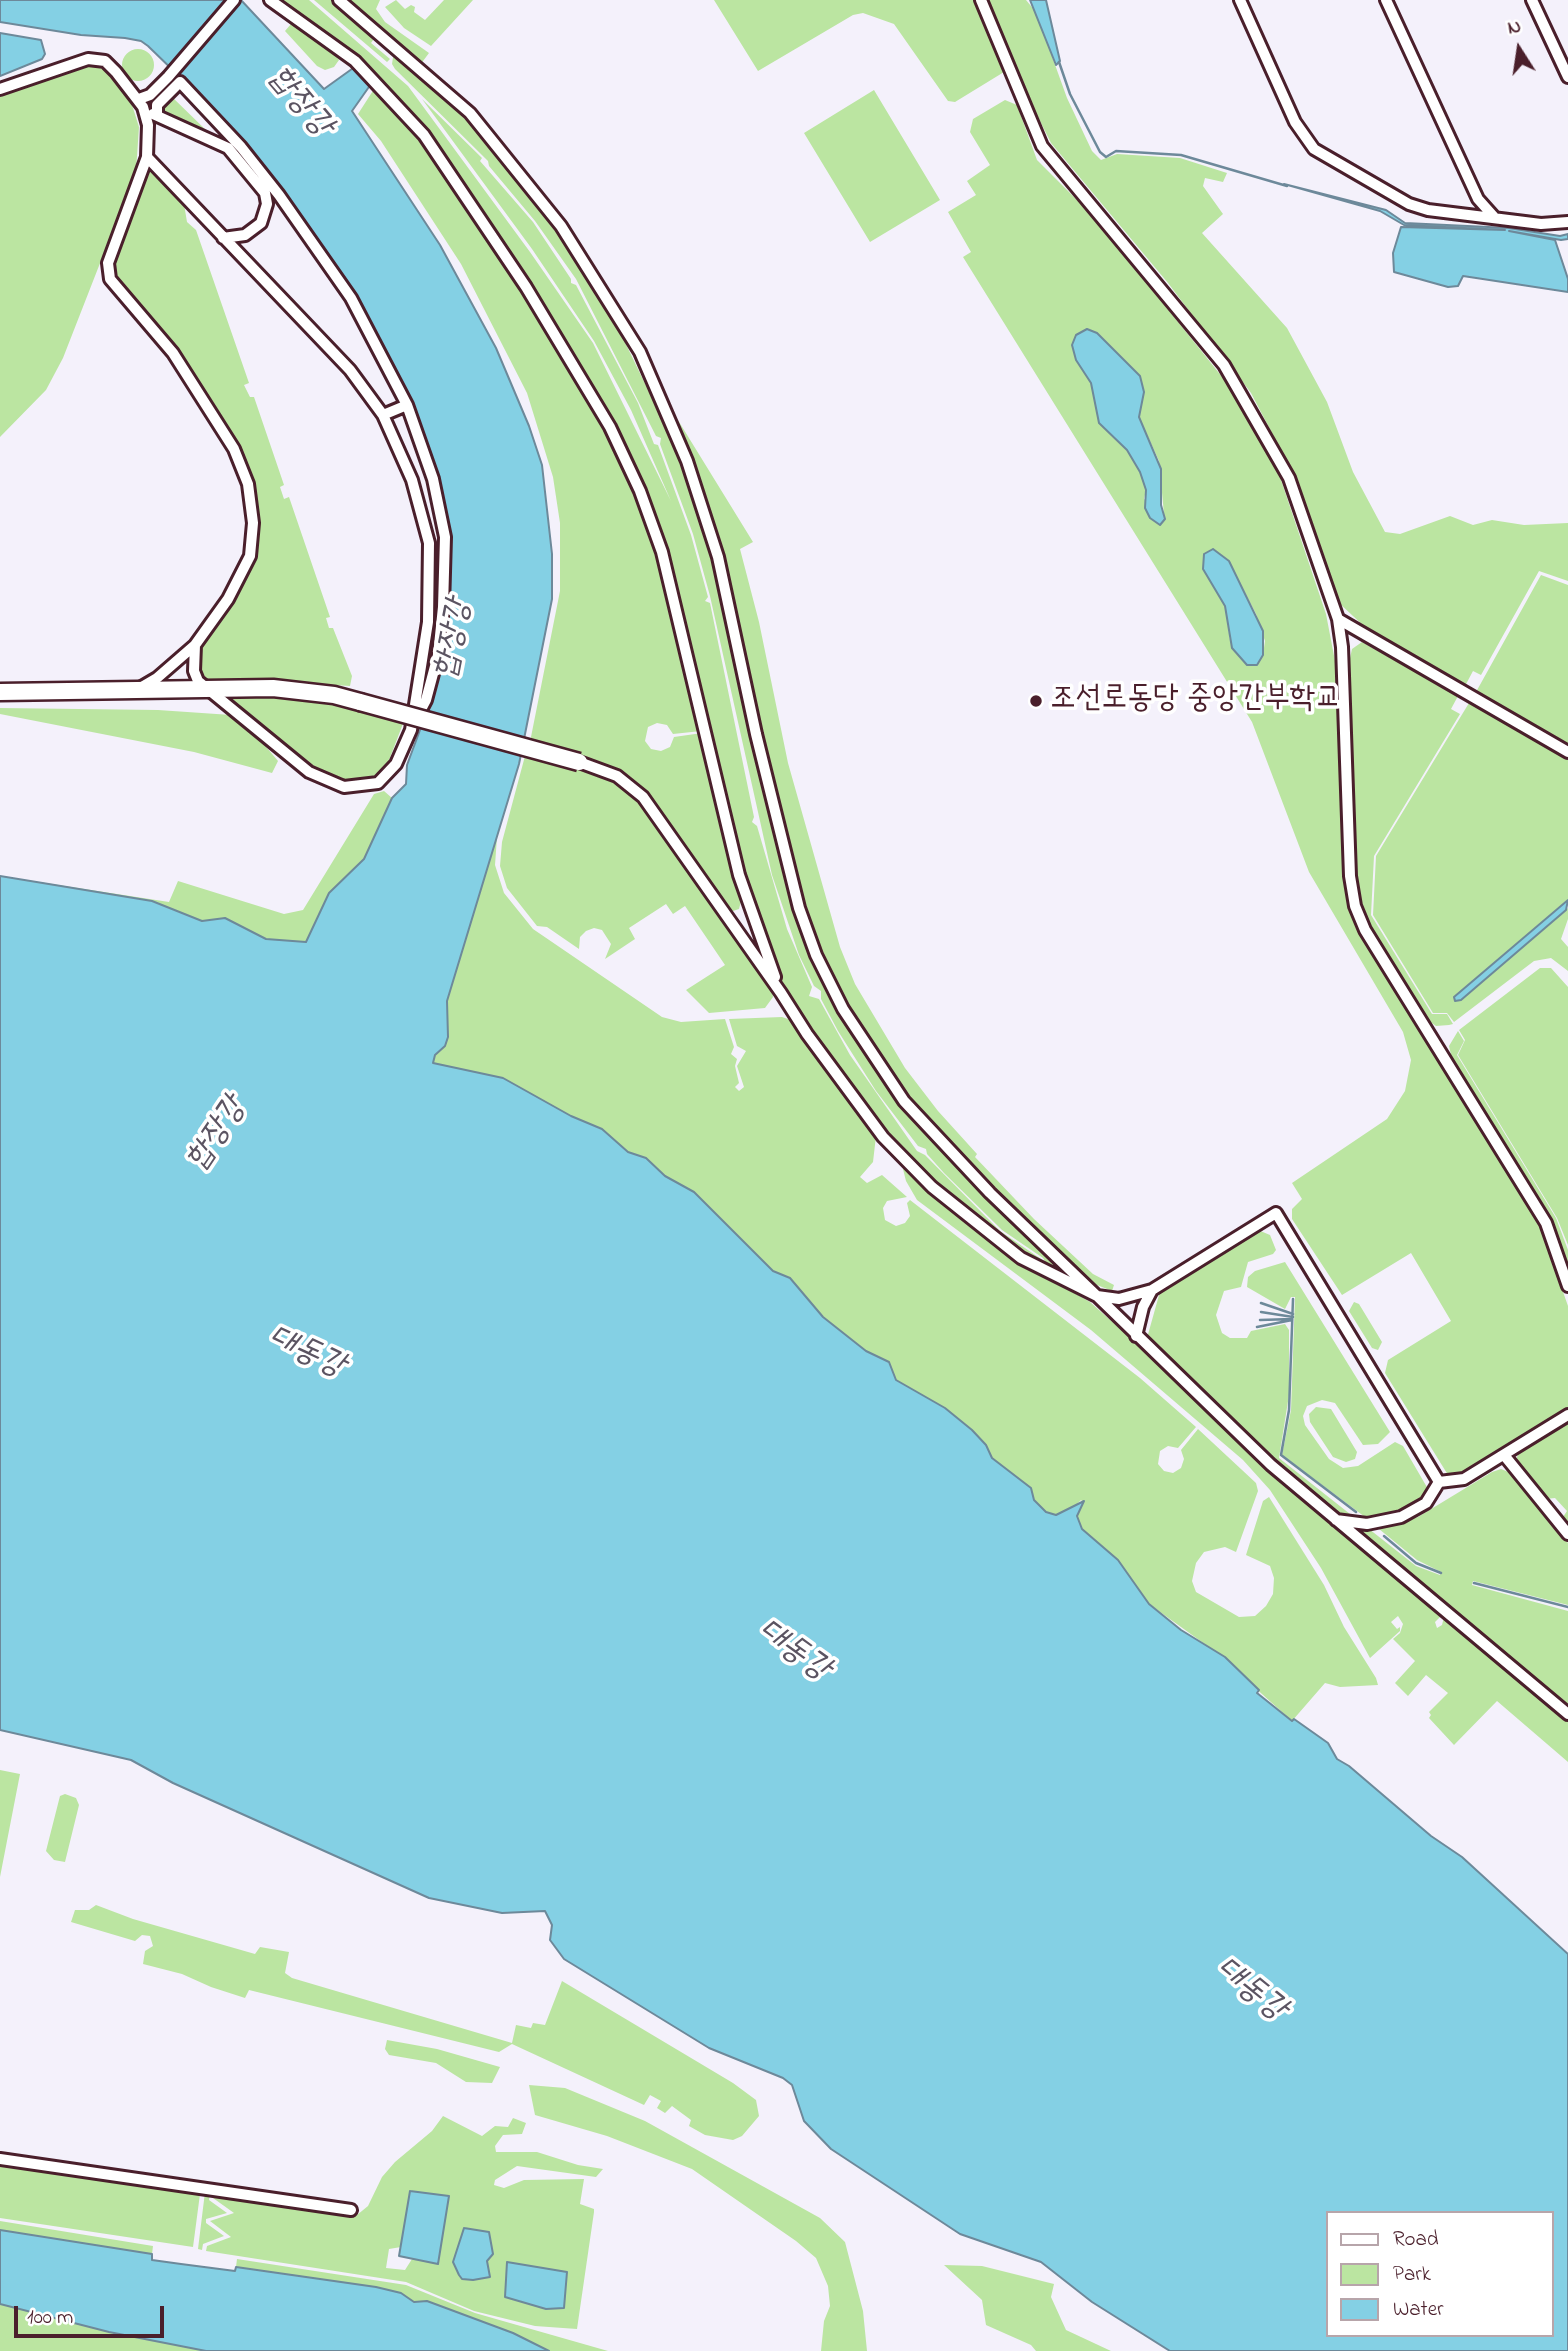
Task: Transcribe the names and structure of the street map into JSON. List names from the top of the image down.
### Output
{
  "water": ["합장강", "대동강"],
  "places": ["조선로동당 중앙간부학교"],
  "legend": ["Road", "Park", "Water"],
  "scale_bar": "100 m",
  "north": "top"
}
